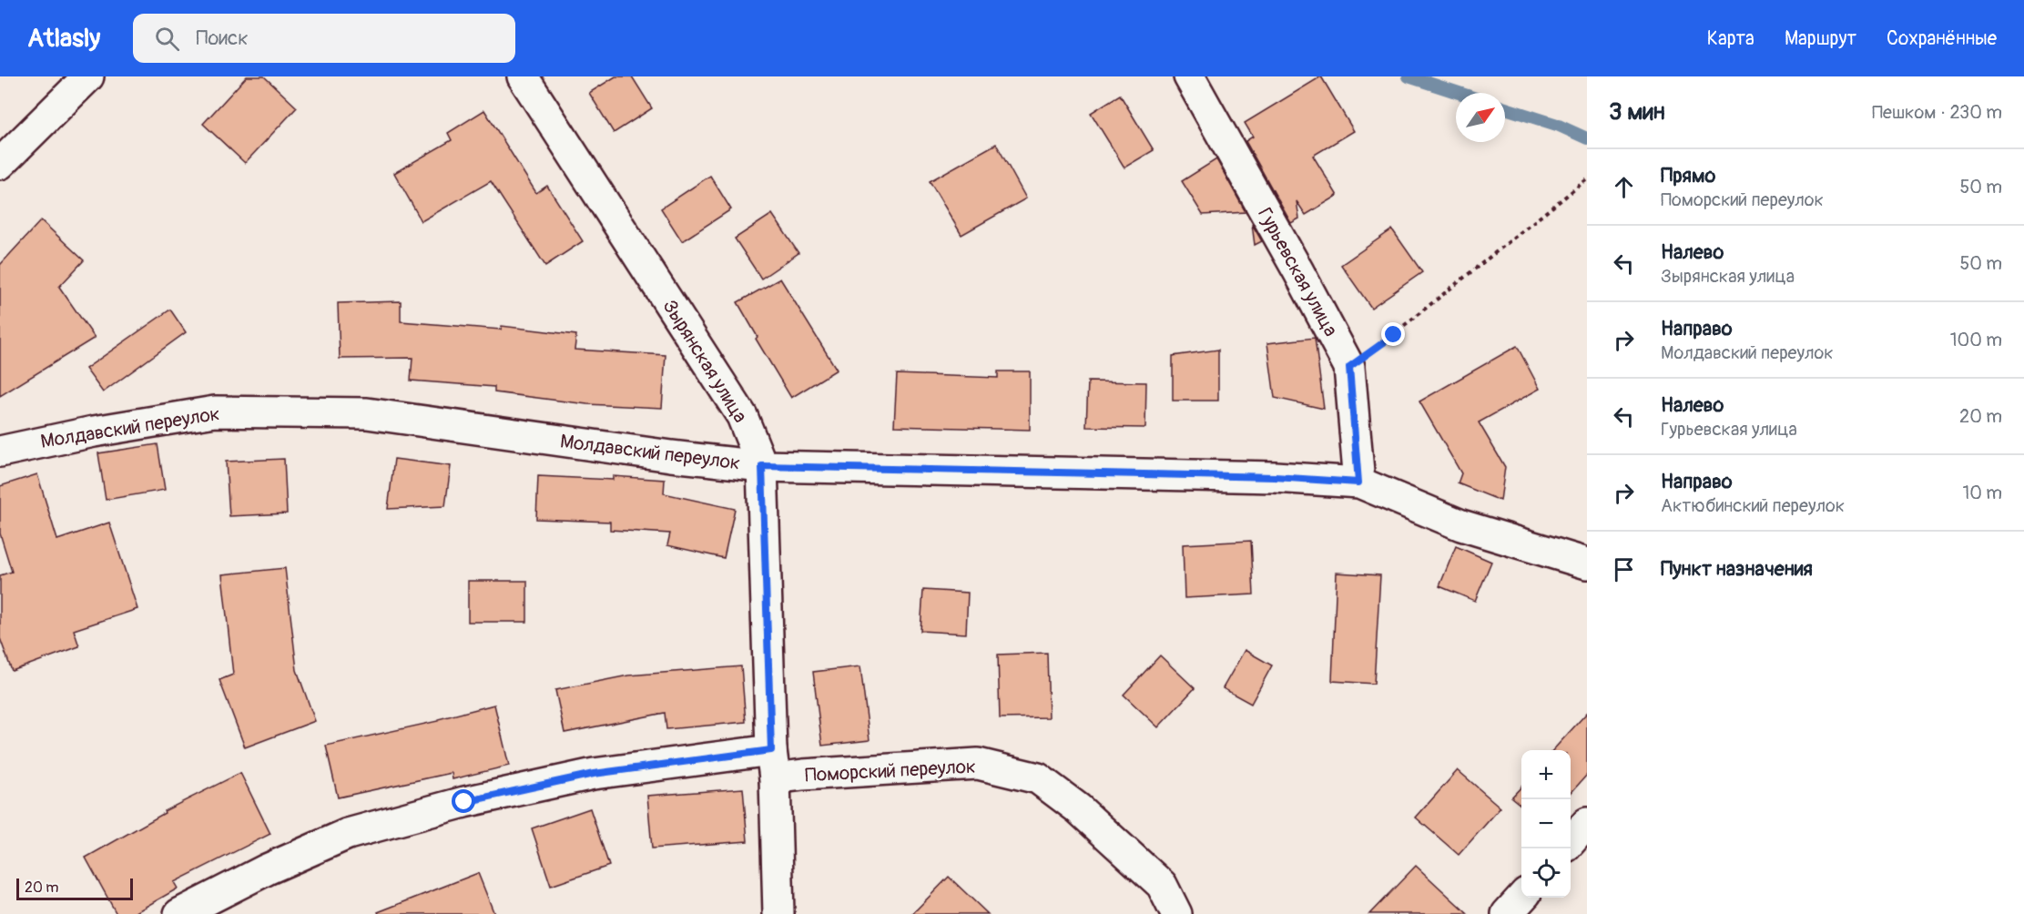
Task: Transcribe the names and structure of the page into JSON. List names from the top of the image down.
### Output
{
  "streets": {
    "street": [
      "Гурьевская улица",
      "Зырянская улица",
      "Молдавский переулок",
      "Поморский переулок"
    ]
  },
  "crossings": [
    ["Гурьевская улица", "Молдавский переулок"],
    ["Зырянская улица", "Молдавский переулок"],
    ["Зырянская улица", "Поморский переулок"]
  ],
  "scale_bar": "20 m",
  "north": "top right",
  "page": {
    "header": "Atlasly",
    "search": "Поиск",
    "nav": ["Карта", "Маршрут", "Сохранённые"],
    "heading": ["3 мин", "Пешком · 230 m"],
    "list": [
      ["Прямо", "Поморский переулок", "50 m"],
      ["Налево", "Зырянская улица", "50 m"],
      ["Направо", "Молдавский переулок", "100 m"],
      ["Налево", "Гурьевская улица", "20 m"],
      ["Направо", "Актюбинский переулок", "10 m"],
      "Пункт назначения"
    ],
    "map_buttons": ["+", "−"],
    "scale": "20 m"
  }
}
